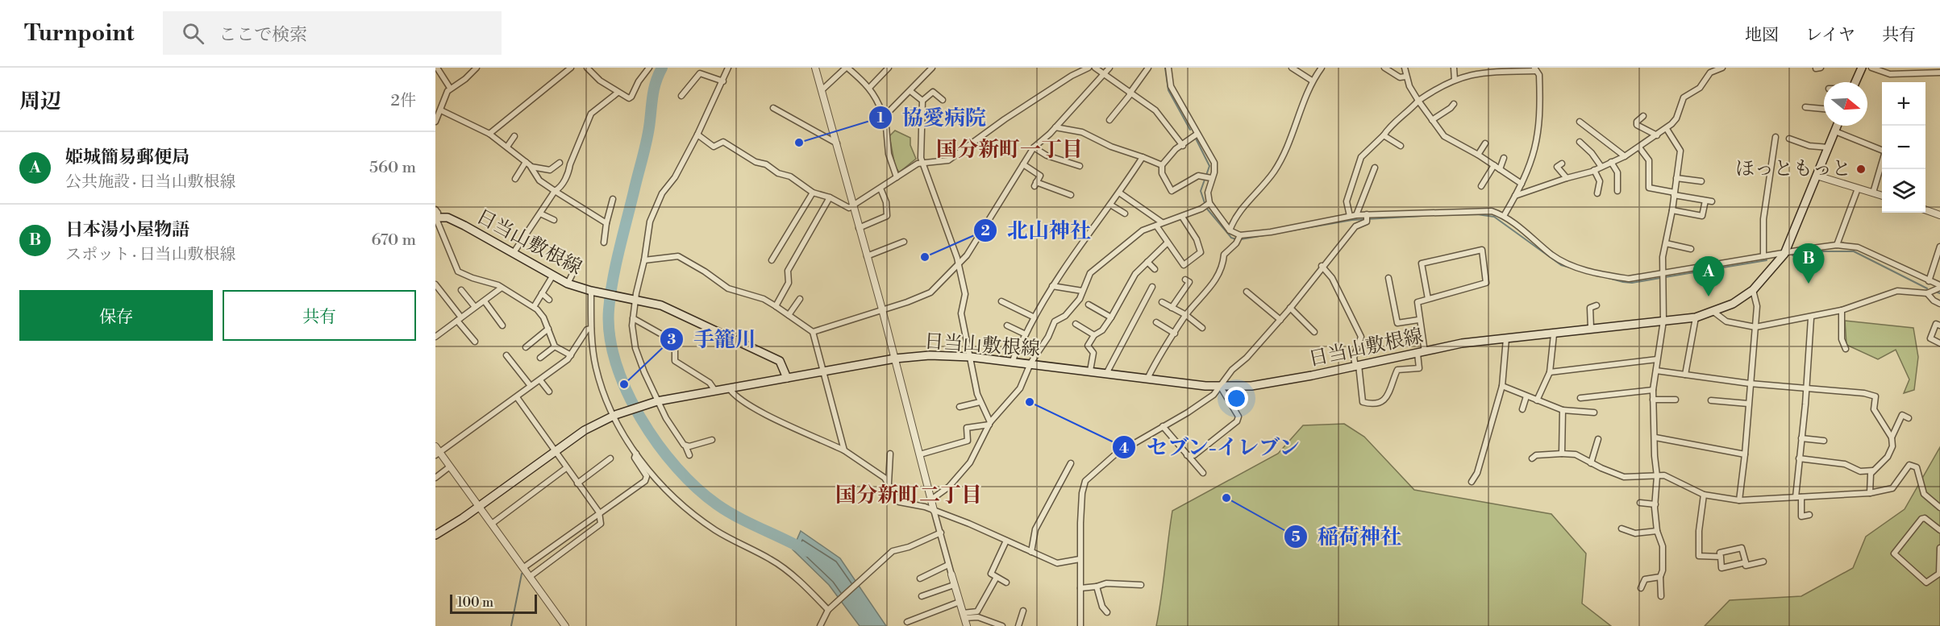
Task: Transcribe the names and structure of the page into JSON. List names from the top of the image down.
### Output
{
  "streets": {
    "main road": ["日当山敷根線"]
  },
  "districts": ["国分新町一丁目", "国分新町二丁目"],
  "places": [
    "協愛病院",
    "ほっともっと",
    "北山神社",
    "手籠川",
    "セブン-イレブン",
    "稲荷神社"
  ],
  "scale_bar": "100 m",
  "north": "right",
  "page": {
    "header": "Turnpoint",
    "search": "ここで検索",
    "nav": ["地図", "レイヤ", "共有"],
    "heading": ["周辺", "2件"],
    "map_buttons": ["+", "−"],
    "list": [
      {
        "mark": "A",
        "name": "姫城簡易郵便局",
        "note": "公共施設 · 日当山敷根線",
        "value": "560 m"
      },
      {
        "mark": "B",
        "name": "日本湯小屋物語",
        "note": "スポット · 日当山敷根線",
        "value": "670 m"
      }
    ],
    "pins": ["B", "A"],
    "buttons": ["保存", "共有"],
    "scale": "100 m"
  }
}
